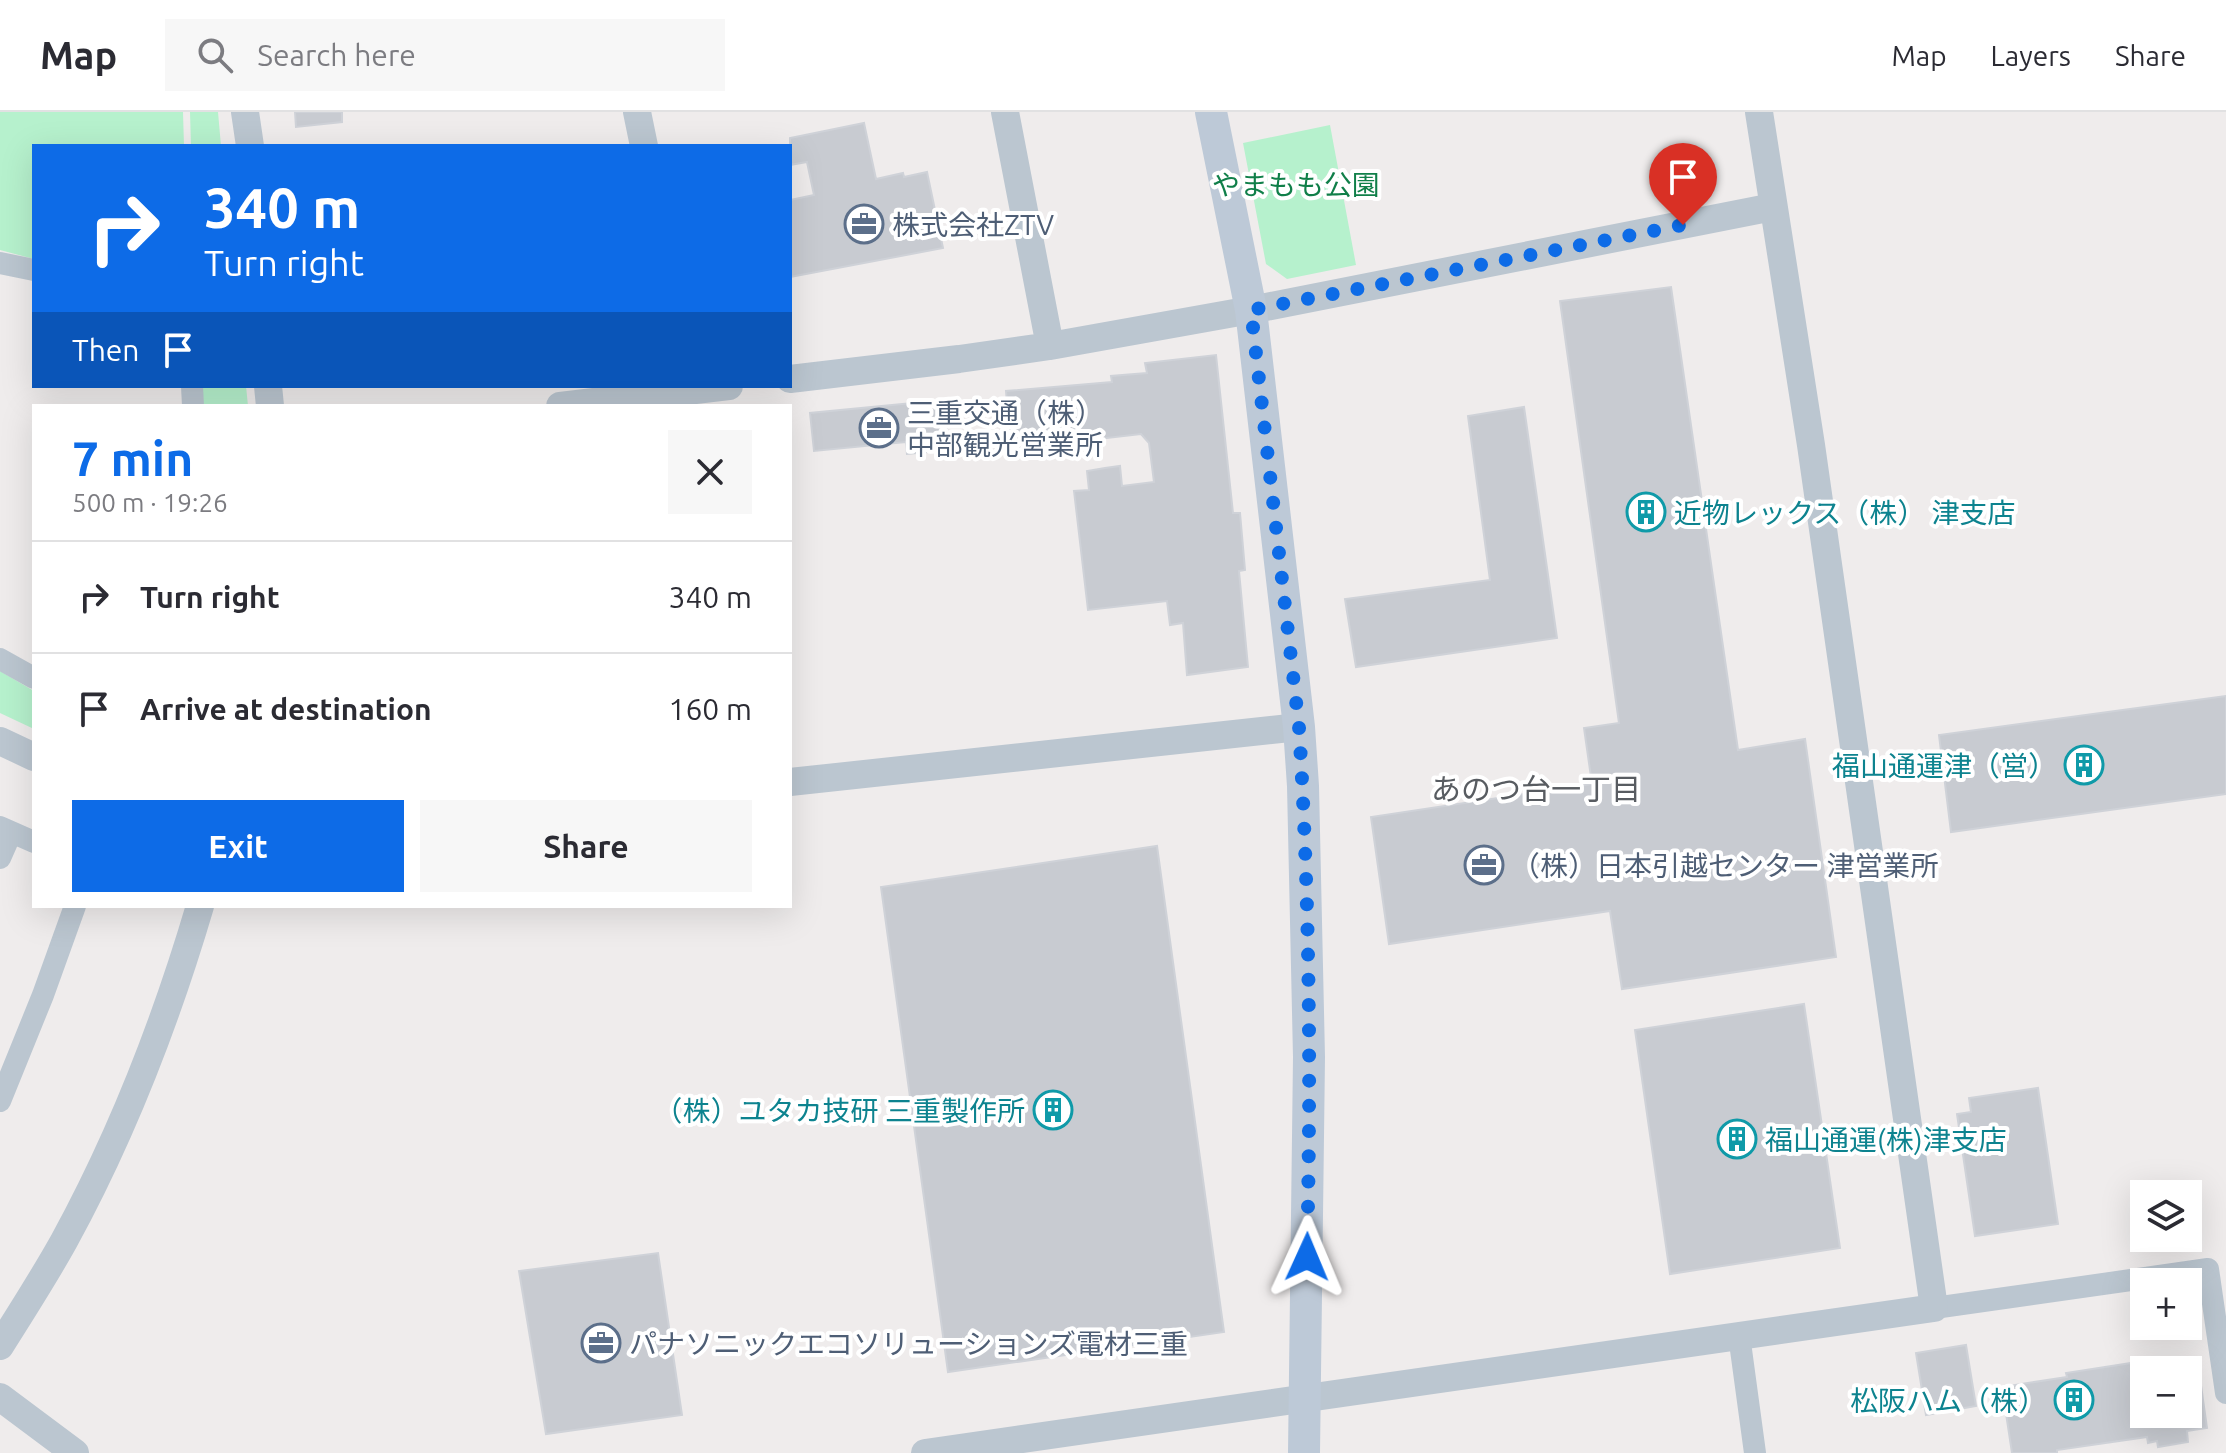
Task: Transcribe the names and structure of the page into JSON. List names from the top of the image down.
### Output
{
  "districts": ["あのつ台一丁目"],
  "parks": ["やまもも公園"],
  "places": {
    "office": [
      "株式会社ZTV",
      "三重交通（株） 中部観光営業所",
      "（株）日本引越センター 津営業所",
      "パナソニックエコソリューションズ電材三重"
    ],
    "building": [
      "近物レックス（株） 津支店",
      "福山通運津（営）",
      "（株）ユタカ技研 三重製作所",
      "福山通運(株)津支店",
      "松阪ハム（株）"
    ]
  },
  "page": {
    "header": "Map",
    "search": "Search here",
    "nav": ["Map", "Layers", "Share"],
    "turn": ["340 m", "Turn right"],
    "then": "Then",
    "heading": ["7 min", "500 m · 19:26"],
    "list": [
      {
        "name": "Turn right",
        "value": "340 m"
      },
      {
        "name": "Arrive at destination",
        "value": "160 m"
      }
    ],
    "buttons": ["Exit", "Share"],
    "map_buttons": ["+", "−"]
  }
}
